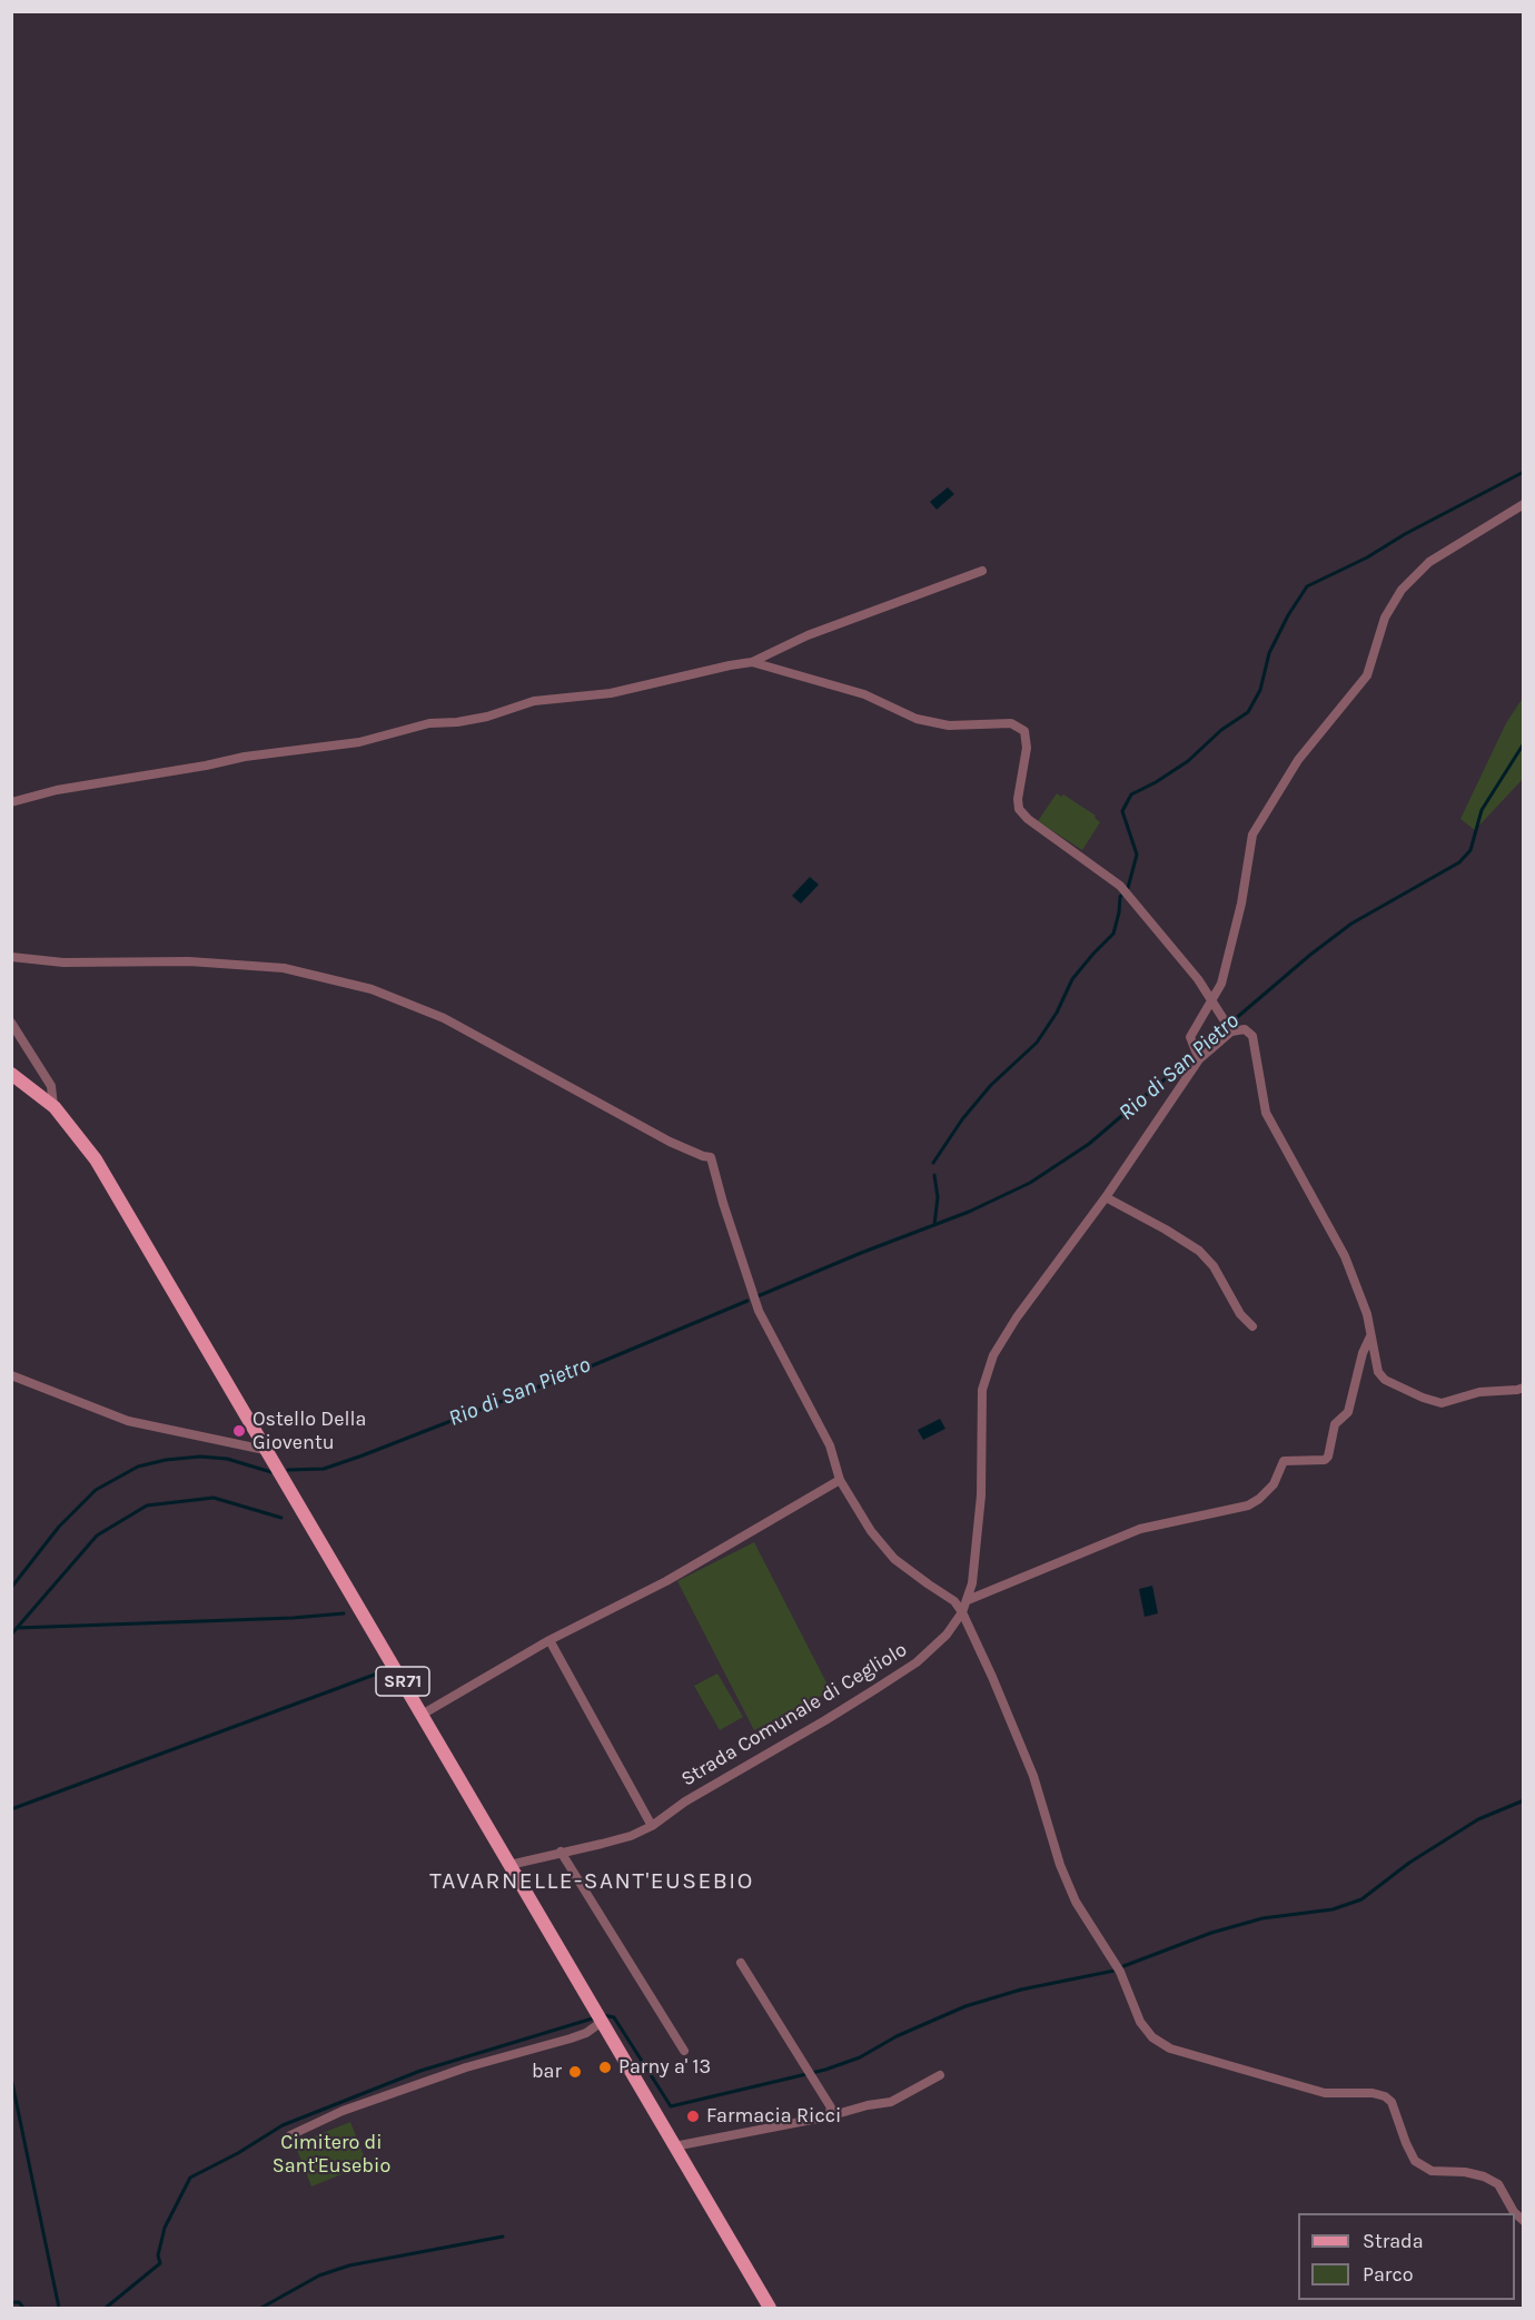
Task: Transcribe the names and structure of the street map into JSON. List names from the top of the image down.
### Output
{
  "streets": {
    "main road": ["SR71"],
    "street": ["Strada Comunale di Cegliolo"]
  },
  "crossings": [
    ["SR71", "Strada Comunale di Cegliolo"]
  ],
  "districts": ["TAVARNELLE-SANT'EUSEBIO"],
  "water": ["Rio di San Pietro"],
  "parks": ["Cimitero di Sant'Eusebio"],
  "places": [
    "Ostello Della Gioventu",
    "Parny a' 13",
    "bar",
    "Farmacia Ricci"
  ],
  "legend": ["Strada", "Parco"]
}
